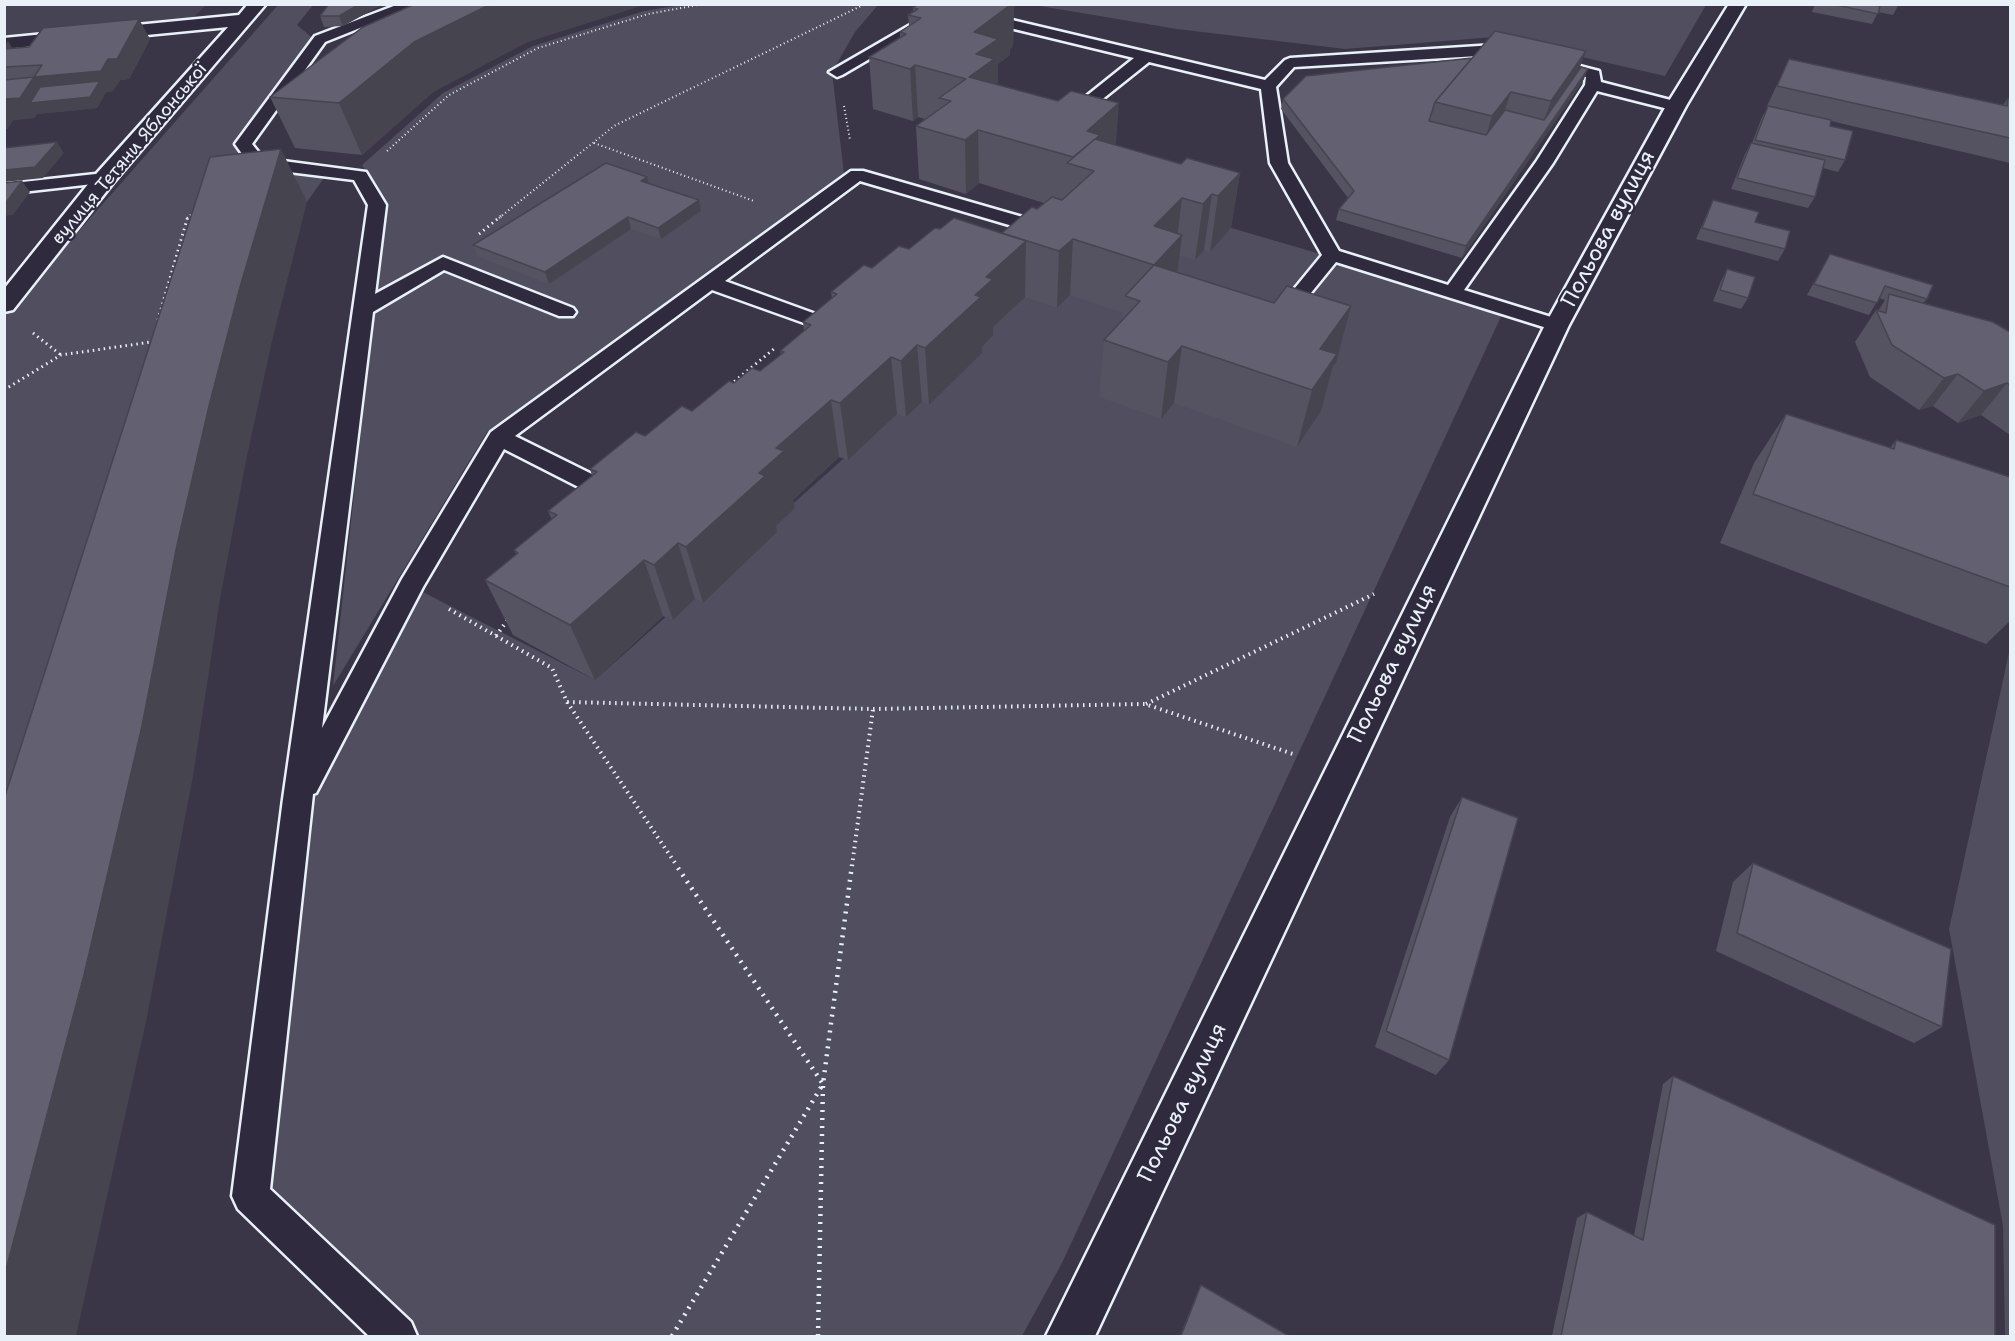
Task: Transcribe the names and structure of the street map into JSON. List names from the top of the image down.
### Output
{
  "streets": {
    "street": ["вулиця Тетяни Яблонської", "Польова вулиця"]
  }
}
